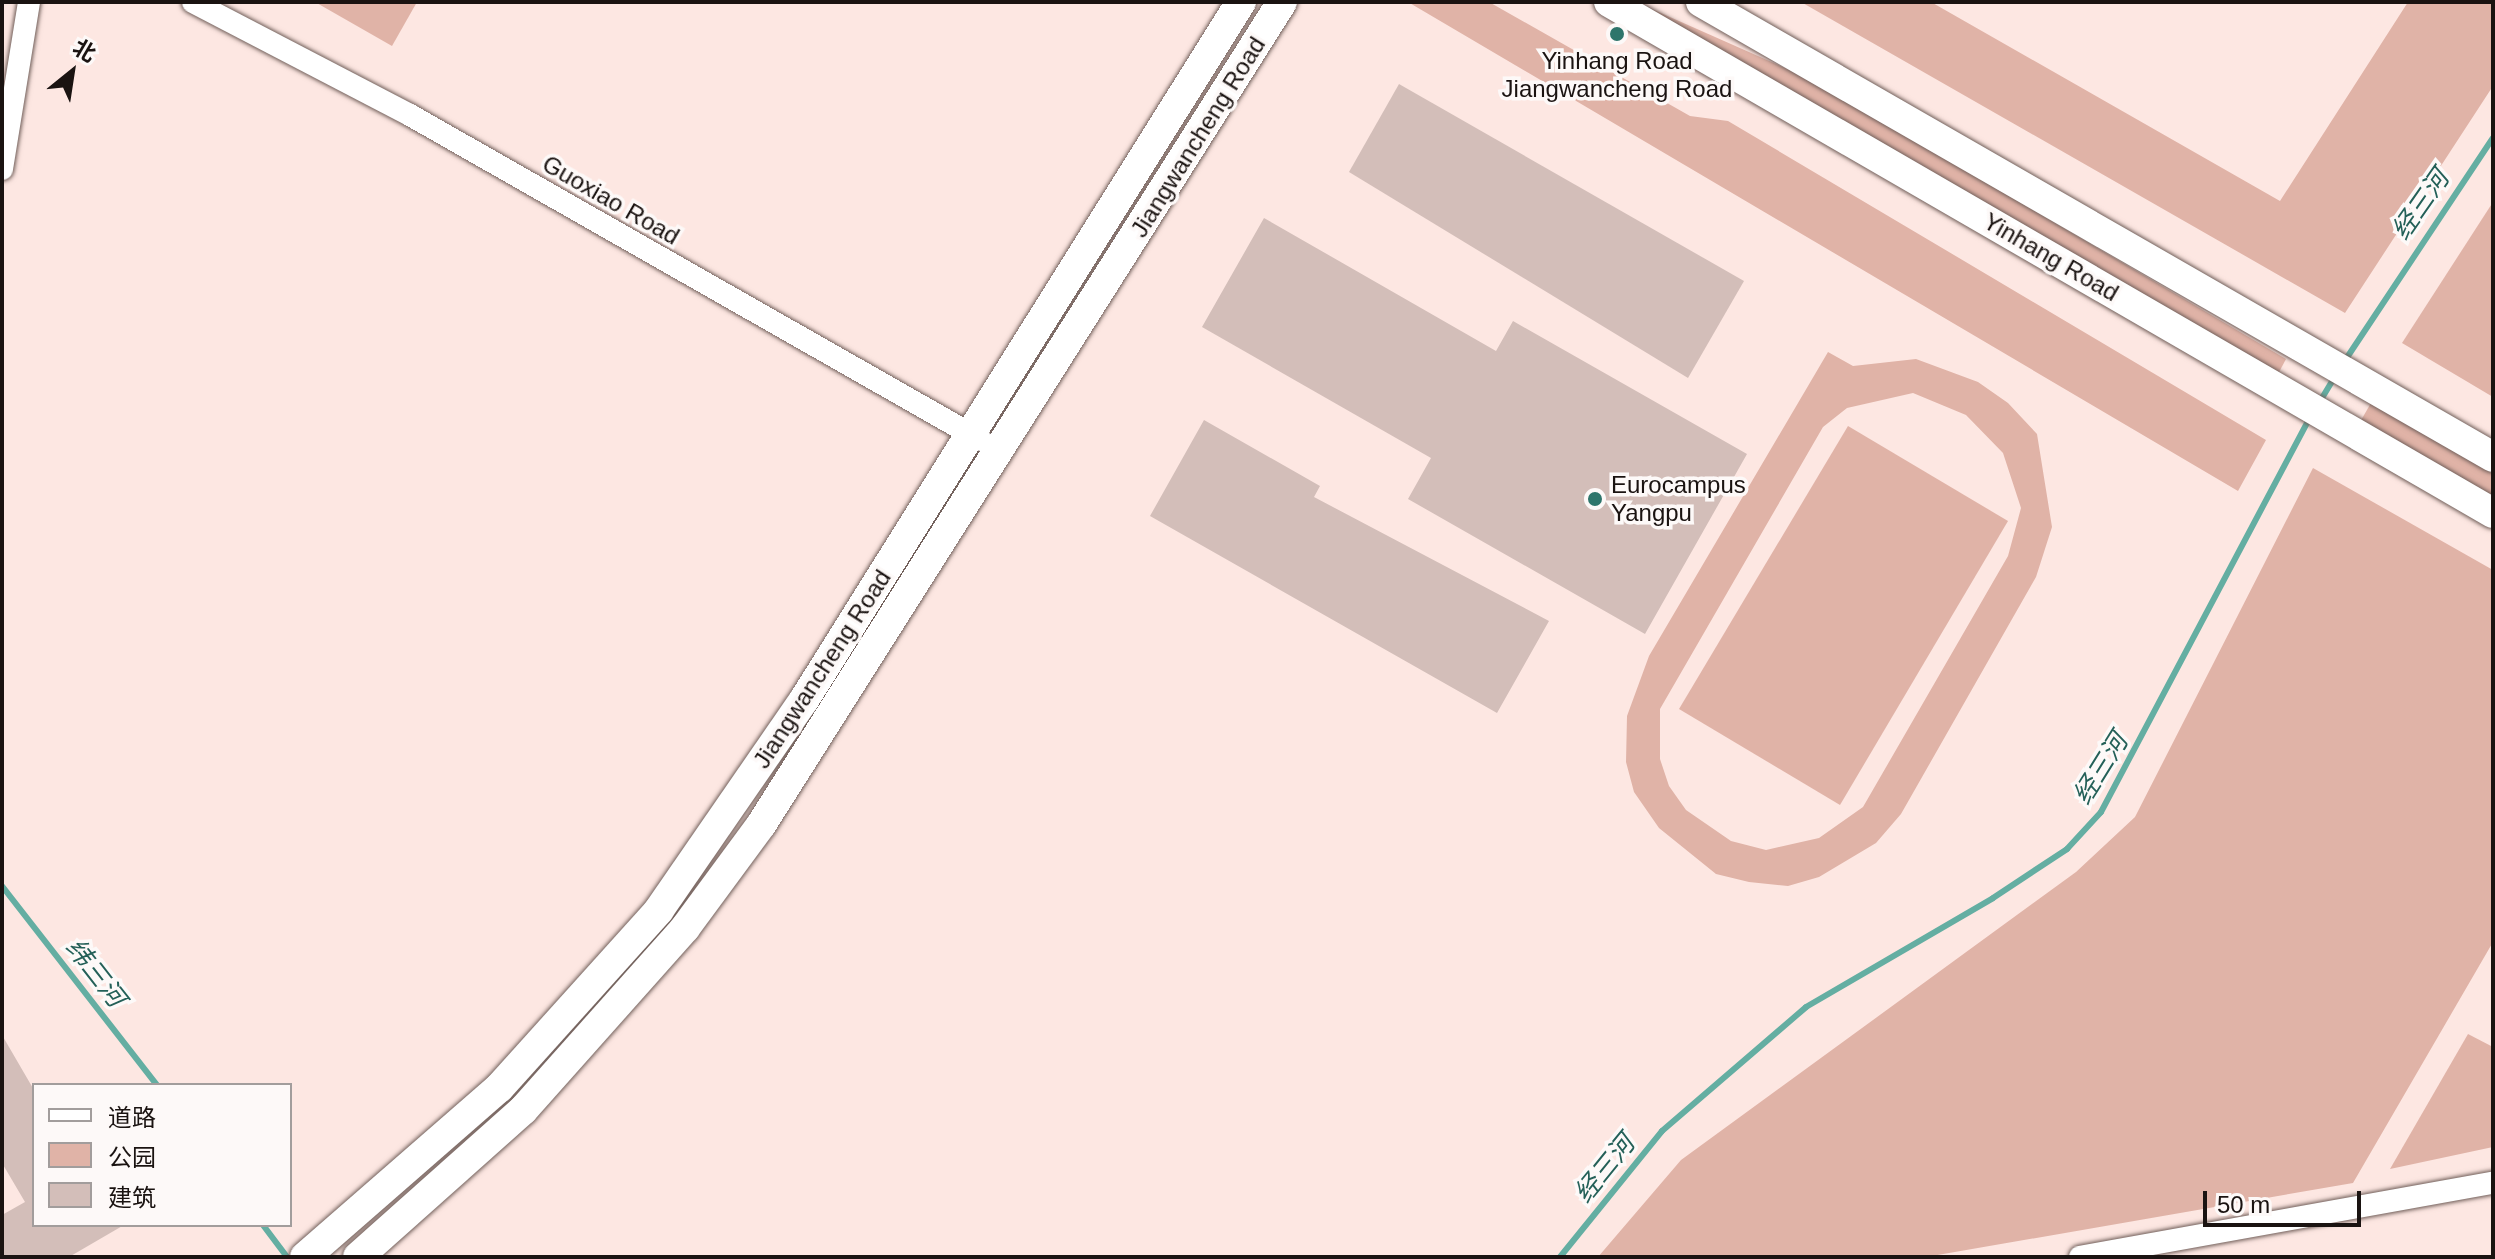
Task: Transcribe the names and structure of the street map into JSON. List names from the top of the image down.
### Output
{
  "streets": {
    "street": ["Jiangwancheng Road", "Guoxiao Road", "Yinhang Road"]
  },
  "crossings": [
    ["Jiangwancheng Road", "Guoxiao Road"]
  ],
  "water": ["经三河", "纬三河"],
  "places": ["Yinhang Road Jiangwancheng Road", "Eurocampus Yangpu"],
  "legend": ["道路", "公园", "建筑"],
  "scale_bar": "50 m",
  "north": "top right"
}
